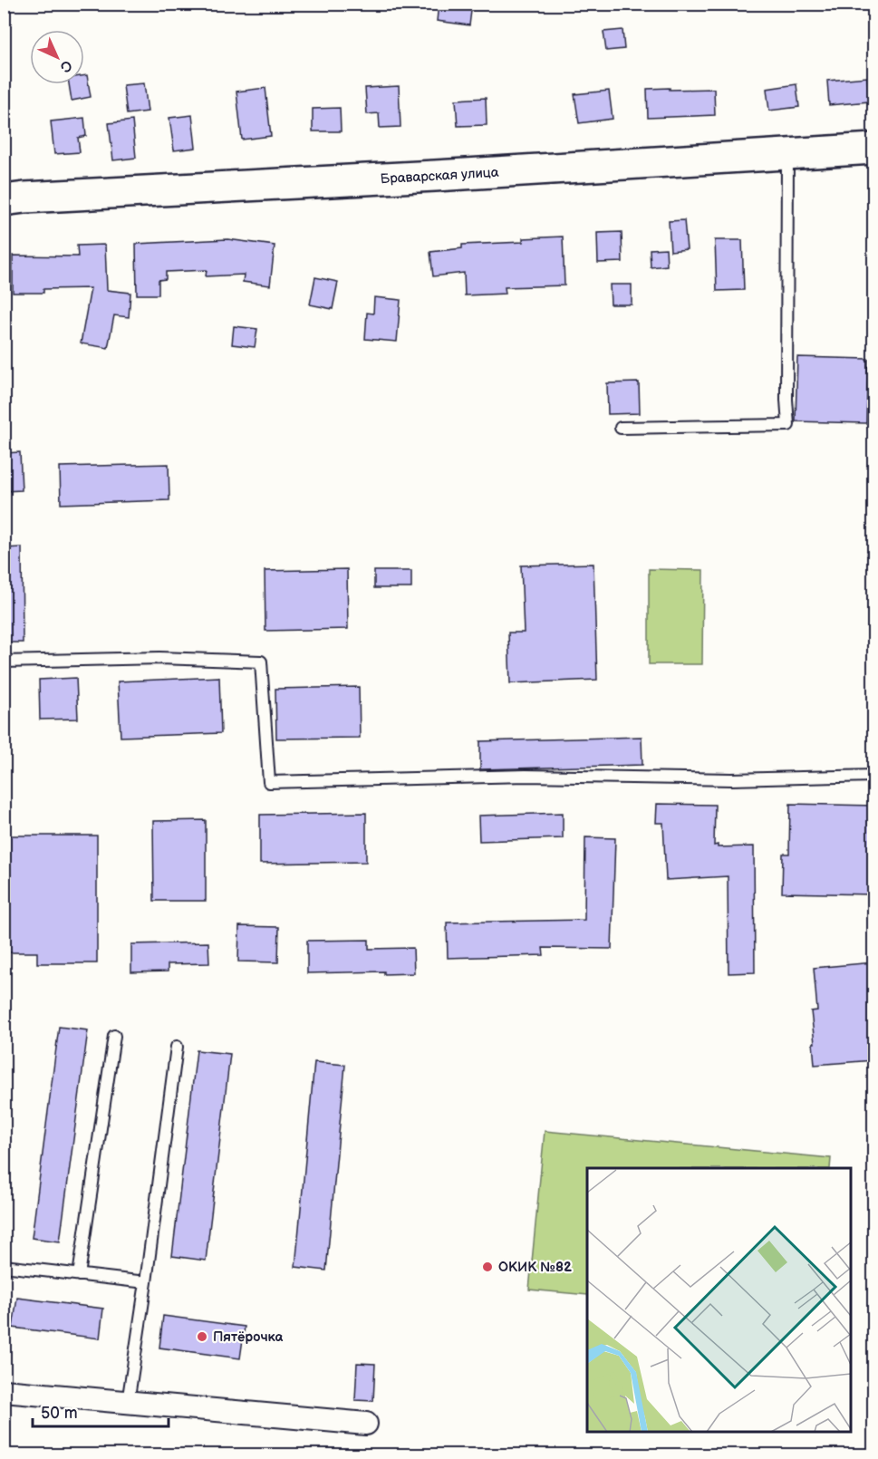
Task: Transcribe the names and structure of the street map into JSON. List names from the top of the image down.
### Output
{
  "streets": {
    "main road": ["Браварская улица"]
  },
  "places": ["ОКИК №82", "Пятёрочка"],
  "scale_bar": "50 m",
  "north": "bottom right"
}
